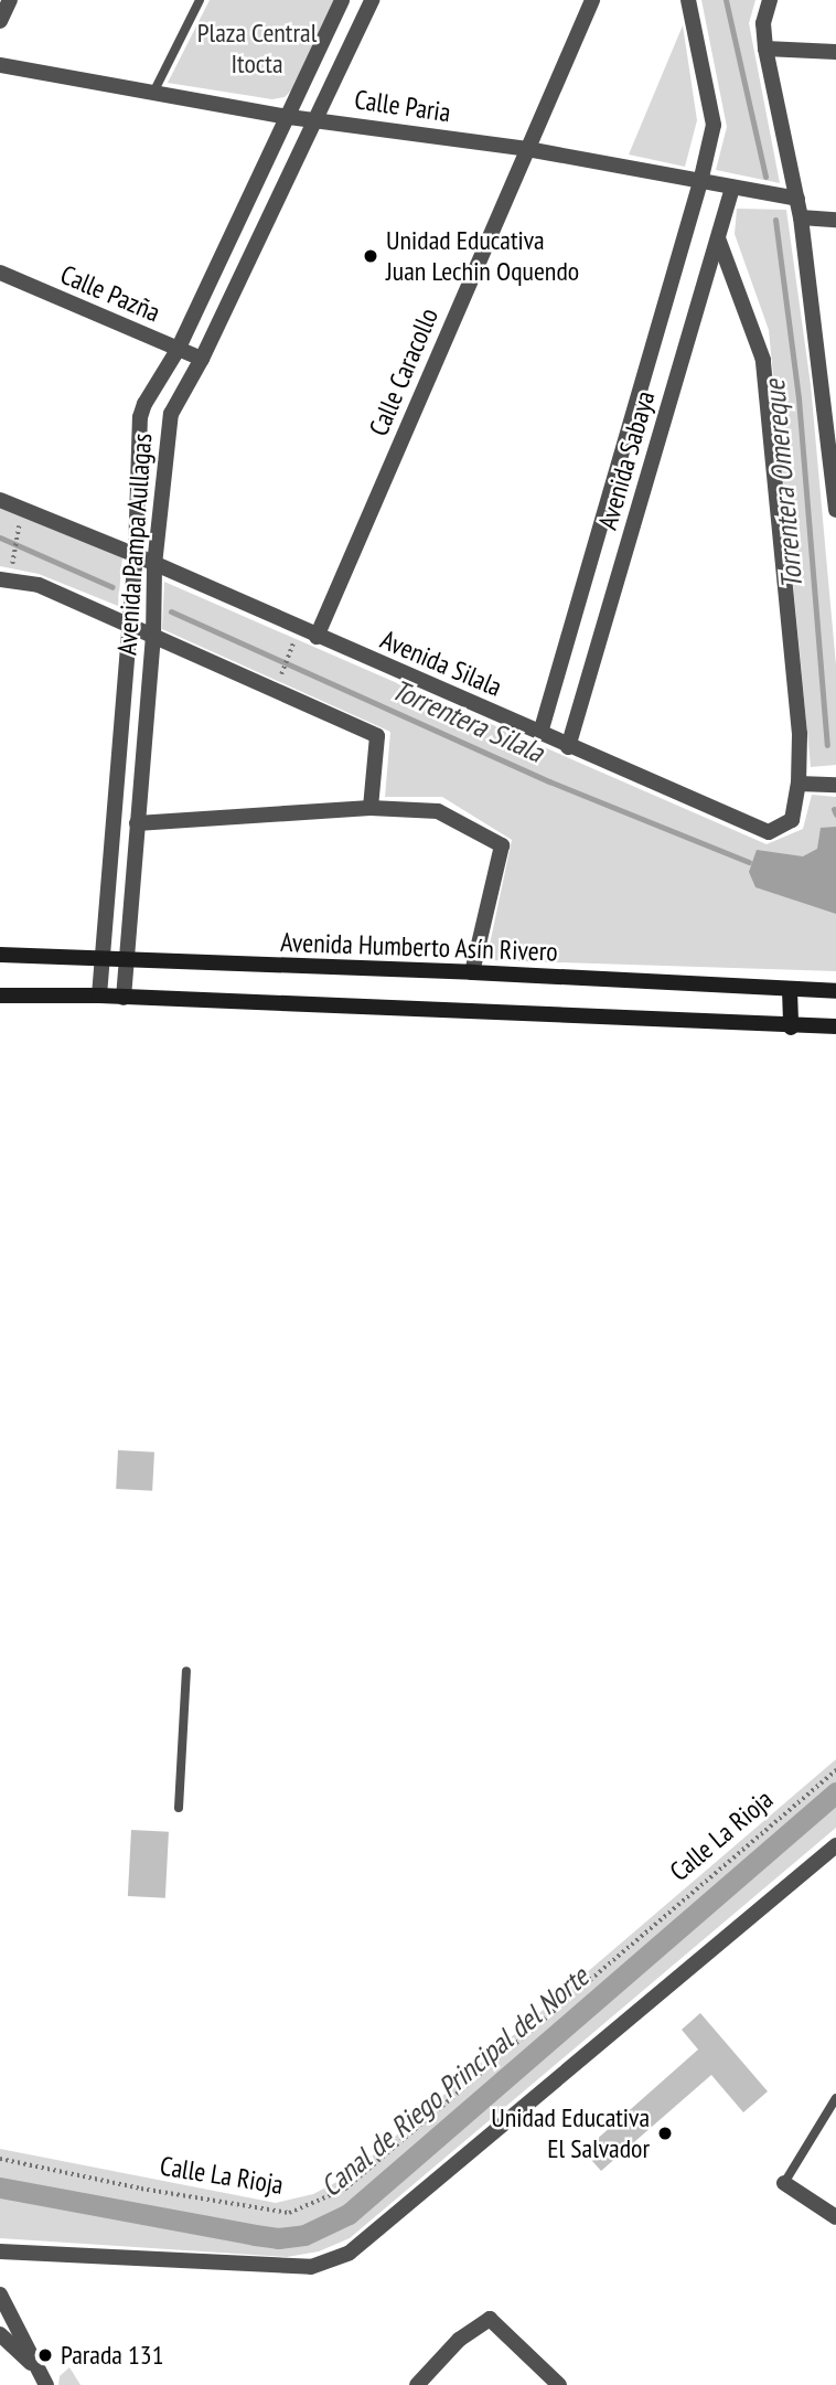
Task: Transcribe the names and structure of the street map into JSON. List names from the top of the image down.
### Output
{
  "streets": {
    "street": [
      "Calle Paria",
      "Calle Pazña",
      "Calle Caracollo",
      "Avenida Sabaya",
      "Avenida Pampa Aullagas",
      "Avenida Silala",
      "Avenida Humberto Asín Rivero"
    ],
    "path": ["Calle La Rioja"]
  },
  "crossings": [
    ["Calle Paria", "Calle Caracollo"],
    ["Calle Paria", "Avenida Sabaya"],
    ["Calle Paria", "Avenida Pampa Aullagas"],
    ["Calle Pazña", "Avenida Pampa Aullagas"],
    ["Calle Caracollo", "Avenida Silala"],
    ["Avenida Sabaya", "Avenida Silala"],
    ["Avenida Pampa Aullagas", "Avenida Silala"],
    ["Avenida Pampa Aullagas", "Avenida Humberto Asín Rivero"]
  ],
  "water": ["Torrentera Omereque", "Torrentera Silala", "Canal de Riego Principal del Norte"],
  "parks": ["Plaza Central Itocta"],
  "places": ["Unidad Educativa Juan Lechin Oquendo", "Unidad Educativa El Salvador", "Parada 131"]
}
